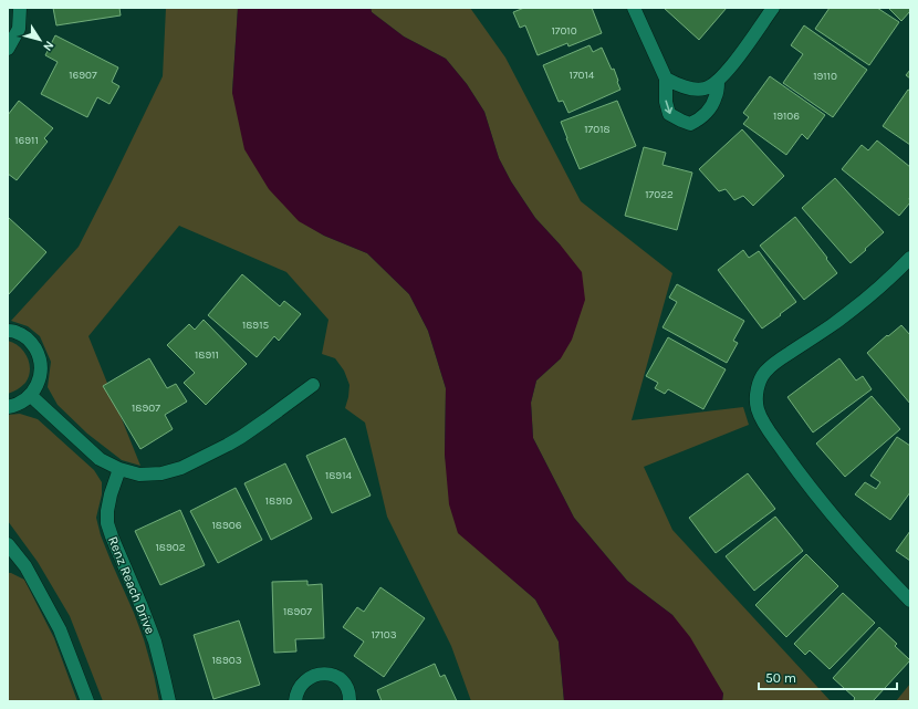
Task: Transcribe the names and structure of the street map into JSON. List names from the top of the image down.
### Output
{
  "streets": {
    "street": ["Renz Reach Drive"]
  },
  "house_numbers": [
    "17010",
    "16907",
    "17014",
    "19110",
    "19106",
    "17018",
    "16911",
    "17022",
    "18915",
    "18911",
    "18907",
    "18914",
    "18910",
    "18906",
    "18902",
    "18907",
    "17103",
    "18903"
  ],
  "scale_bar": "50 m",
  "north": "bottom right"
}
